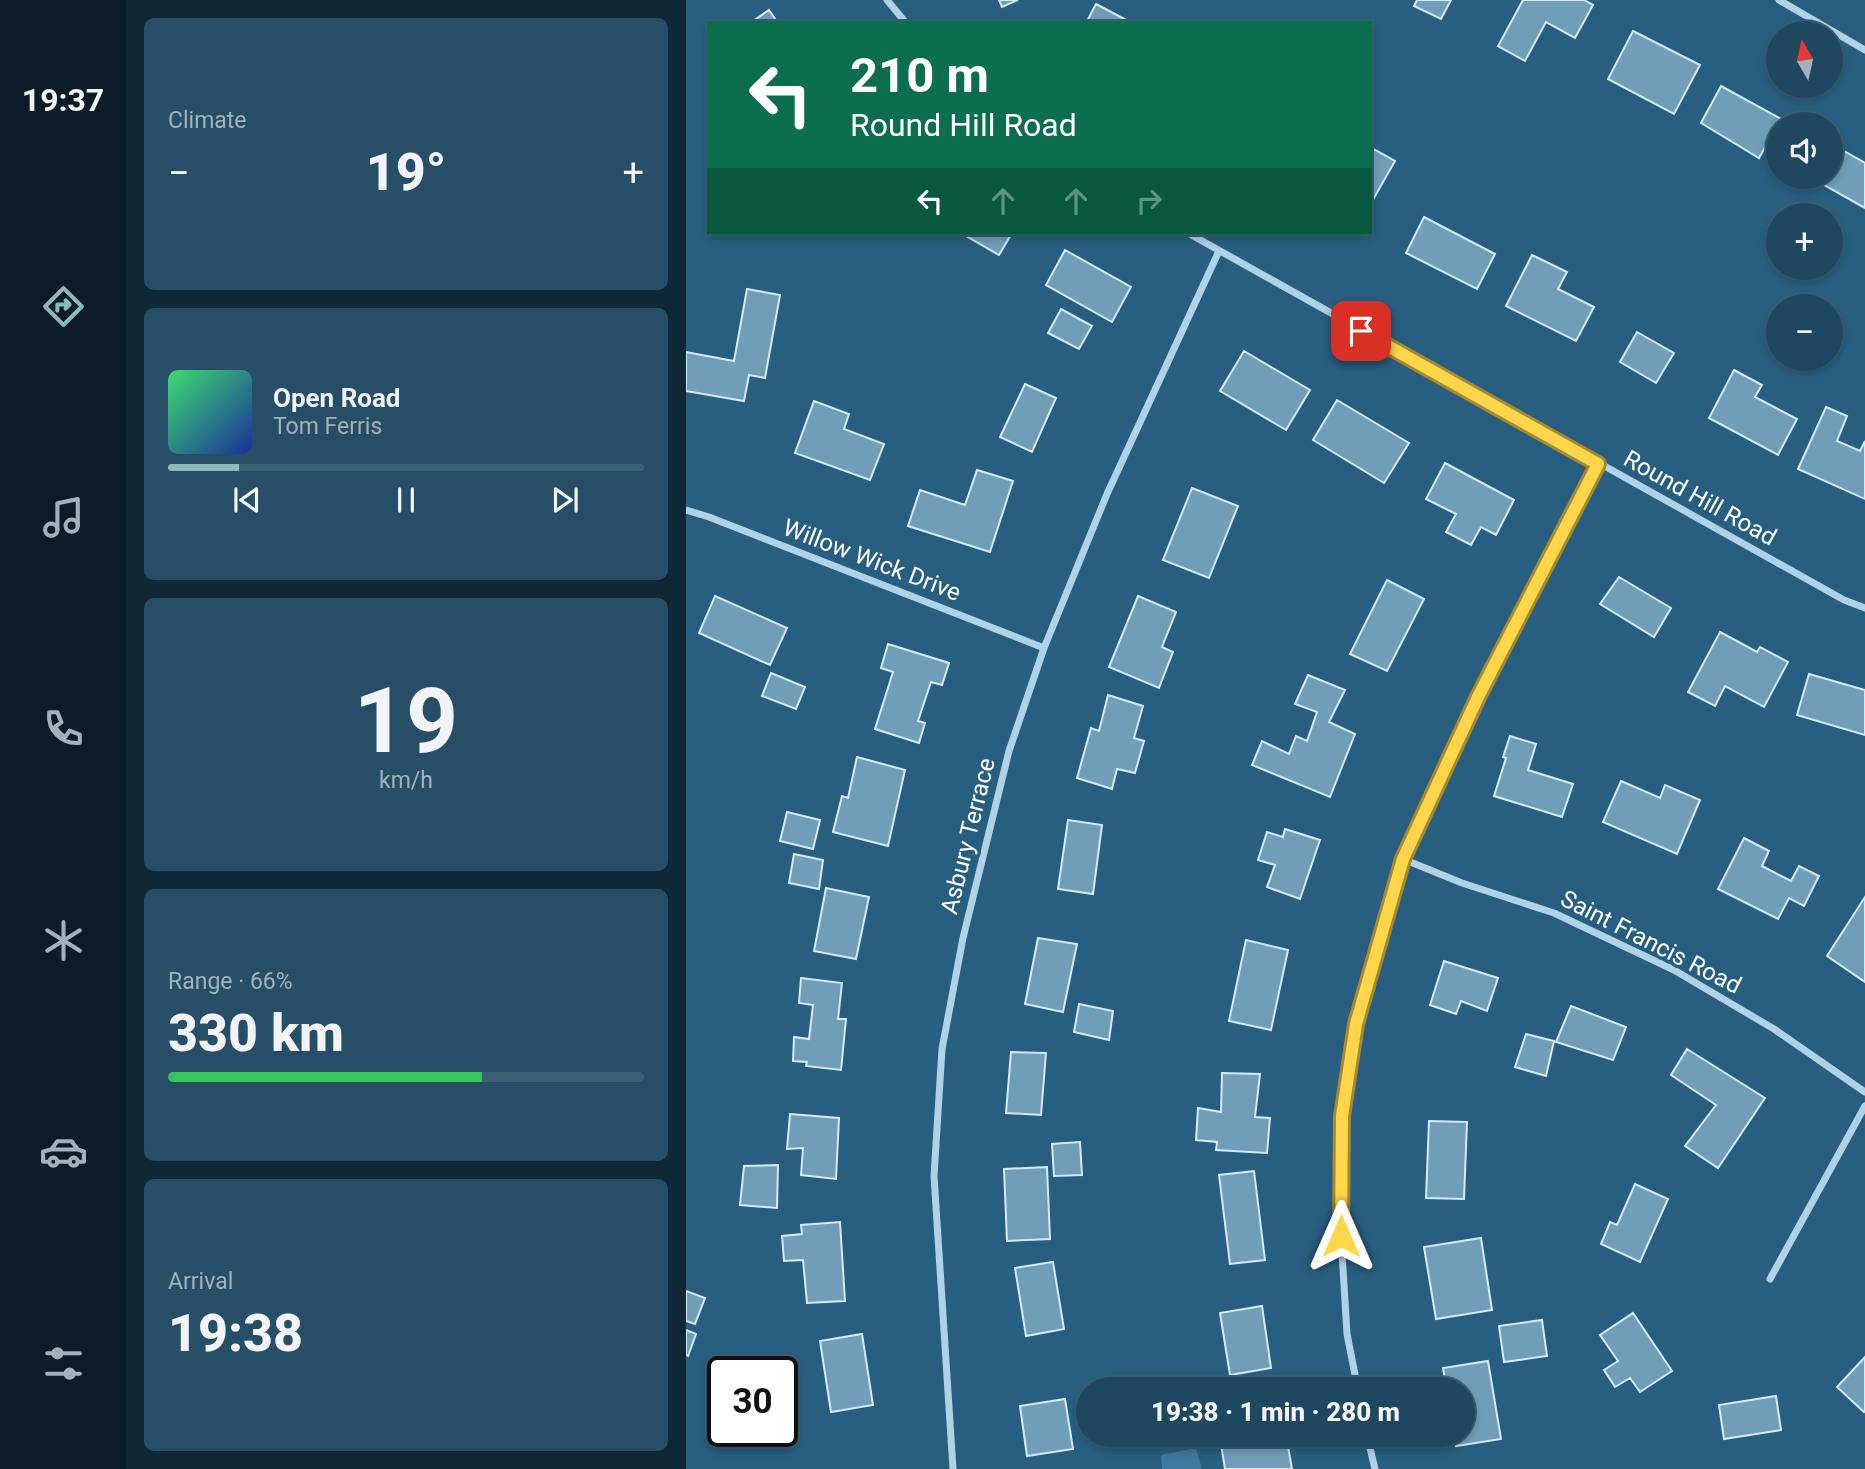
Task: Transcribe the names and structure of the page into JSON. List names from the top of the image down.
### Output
{
  "streets": {
    "street": [
      "Round Hill Road",
      "Willow Wick Drive",
      "Asbury Terrace",
      "Saint Francis Road"
    ]
  },
  "crossings": [
    ["Round Hill Road", "Asbury Terrace"],
    ["Willow Wick Drive", "Asbury Terrace"]
  ],
  "north": "top",
  "page": {
    "tabs": "19:37",
    "tile": [
      "Climate",
      ["19", "km/h"],
      ["Range · 66%", "330 km"],
      ["Arrival", "19:38"]
    ],
    "map_buttons": ["+", "−"],
    "turn": ["210 m", "Round Hill Road"],
    "heat": ["−", "19°", "+"],
    "song": ["Open Road", "Tom Ferris"],
    "limit": "30",
    "trip": "19:38 · 1 min · 280 m"
  }
}
